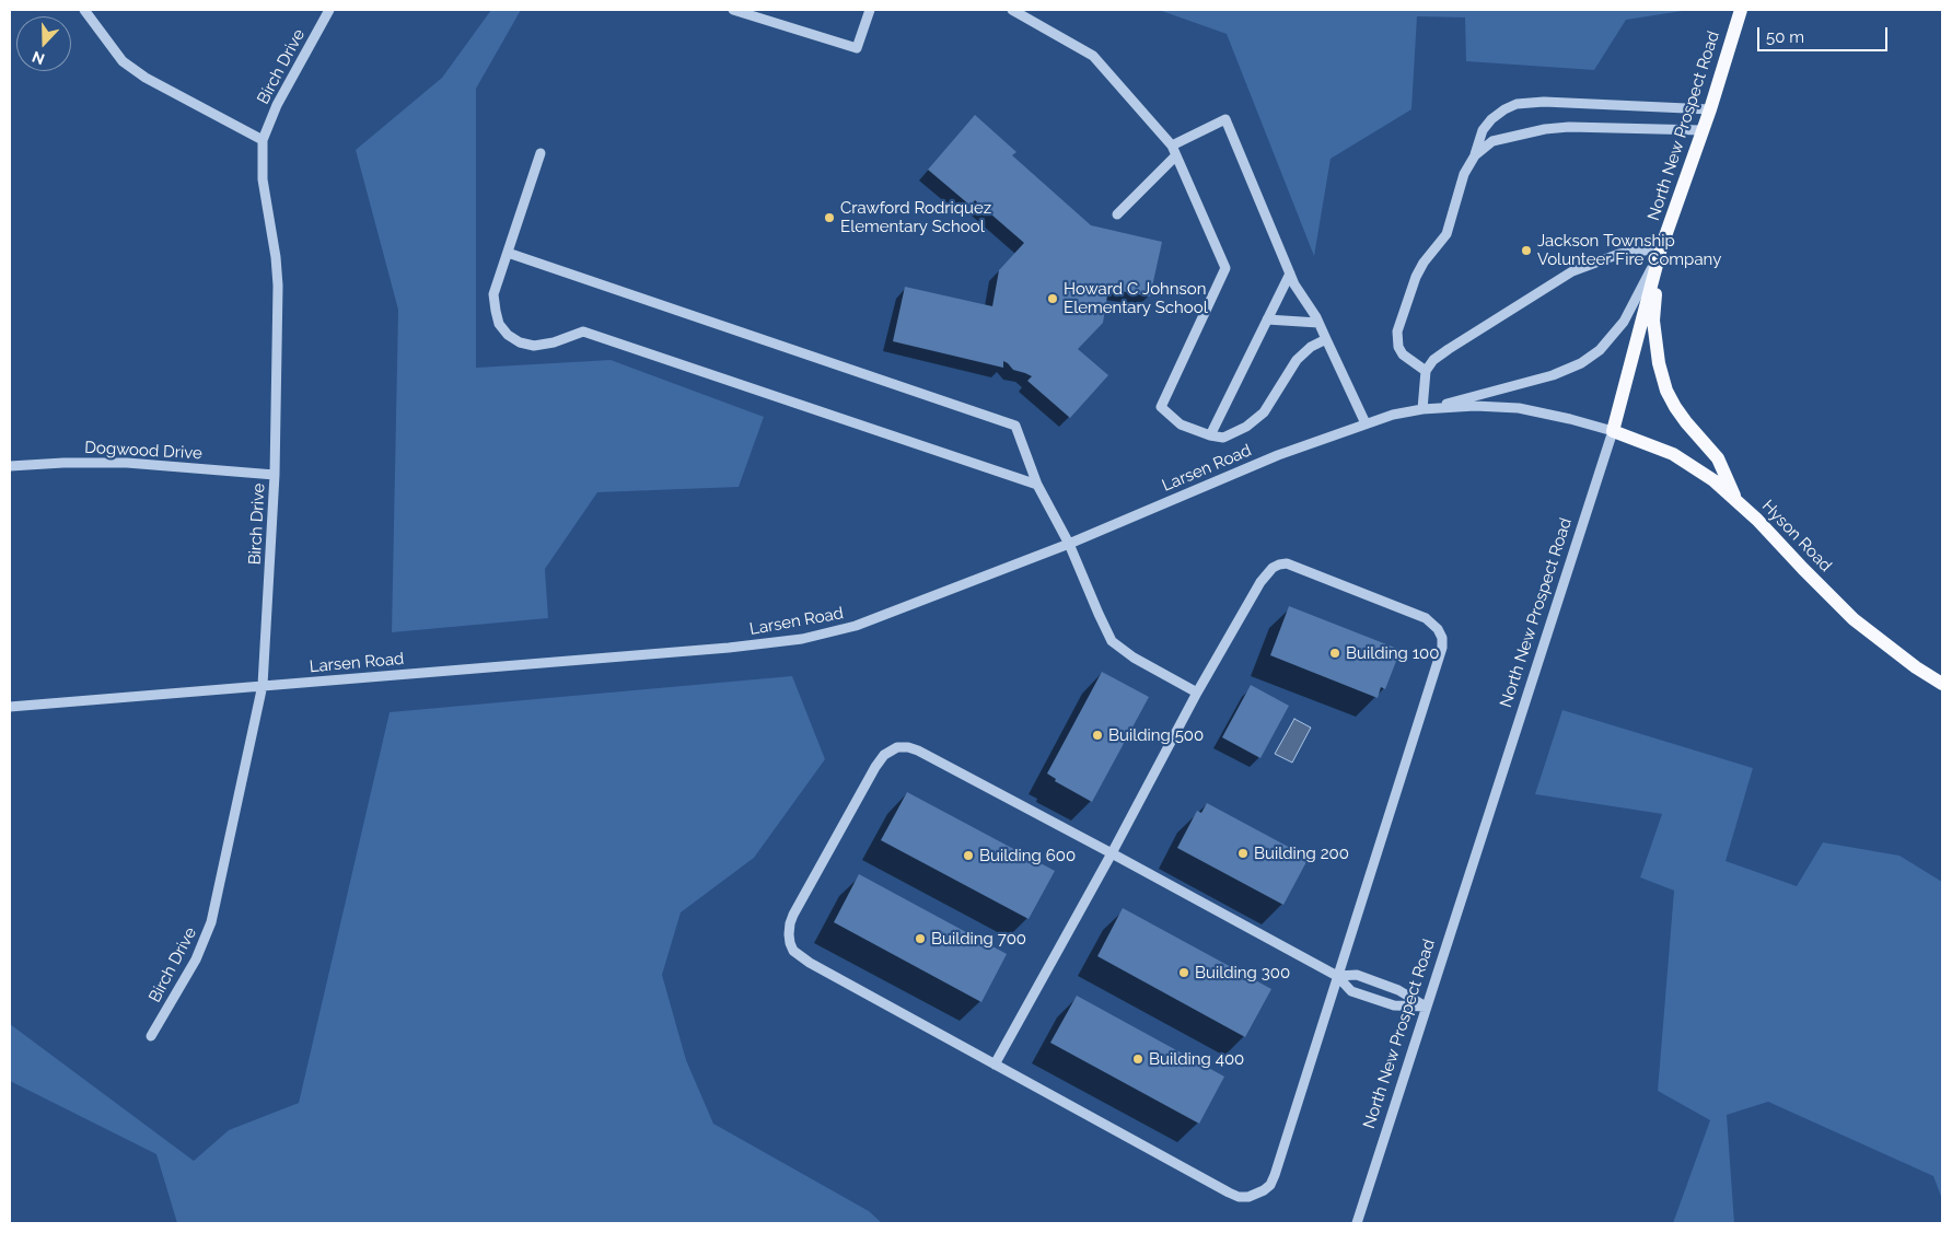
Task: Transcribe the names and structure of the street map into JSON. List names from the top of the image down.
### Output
{
  "streets": {
    "main road": ["North New Prospect Road", "Hyson Road"],
    "street": ["Birch Drive", "Dogwood Drive", "Larsen Road"]
  },
  "crossings": [
    ["Birch Drive", "Dogwood Drive"],
    ["Birch Drive", "Larsen Road"],
    ["North New Prospect Road", "Larsen Road"],
    ["North New Prospect Road", "Hyson Road"],
    ["Larsen Road", "Hyson Road"]
  ],
  "places": [
    "Crawford Rodriquez Elementary School",
    "Jackson Township Volunteer Fire Company",
    "Howard C Johnson Elementary School",
    "Building 100",
    "Building 500",
    "Building 200",
    "Building 600",
    "Building 700",
    "Building 300",
    "Building 400"
  ],
  "scale_bar": "50 m",
  "north": "bottom"
}
